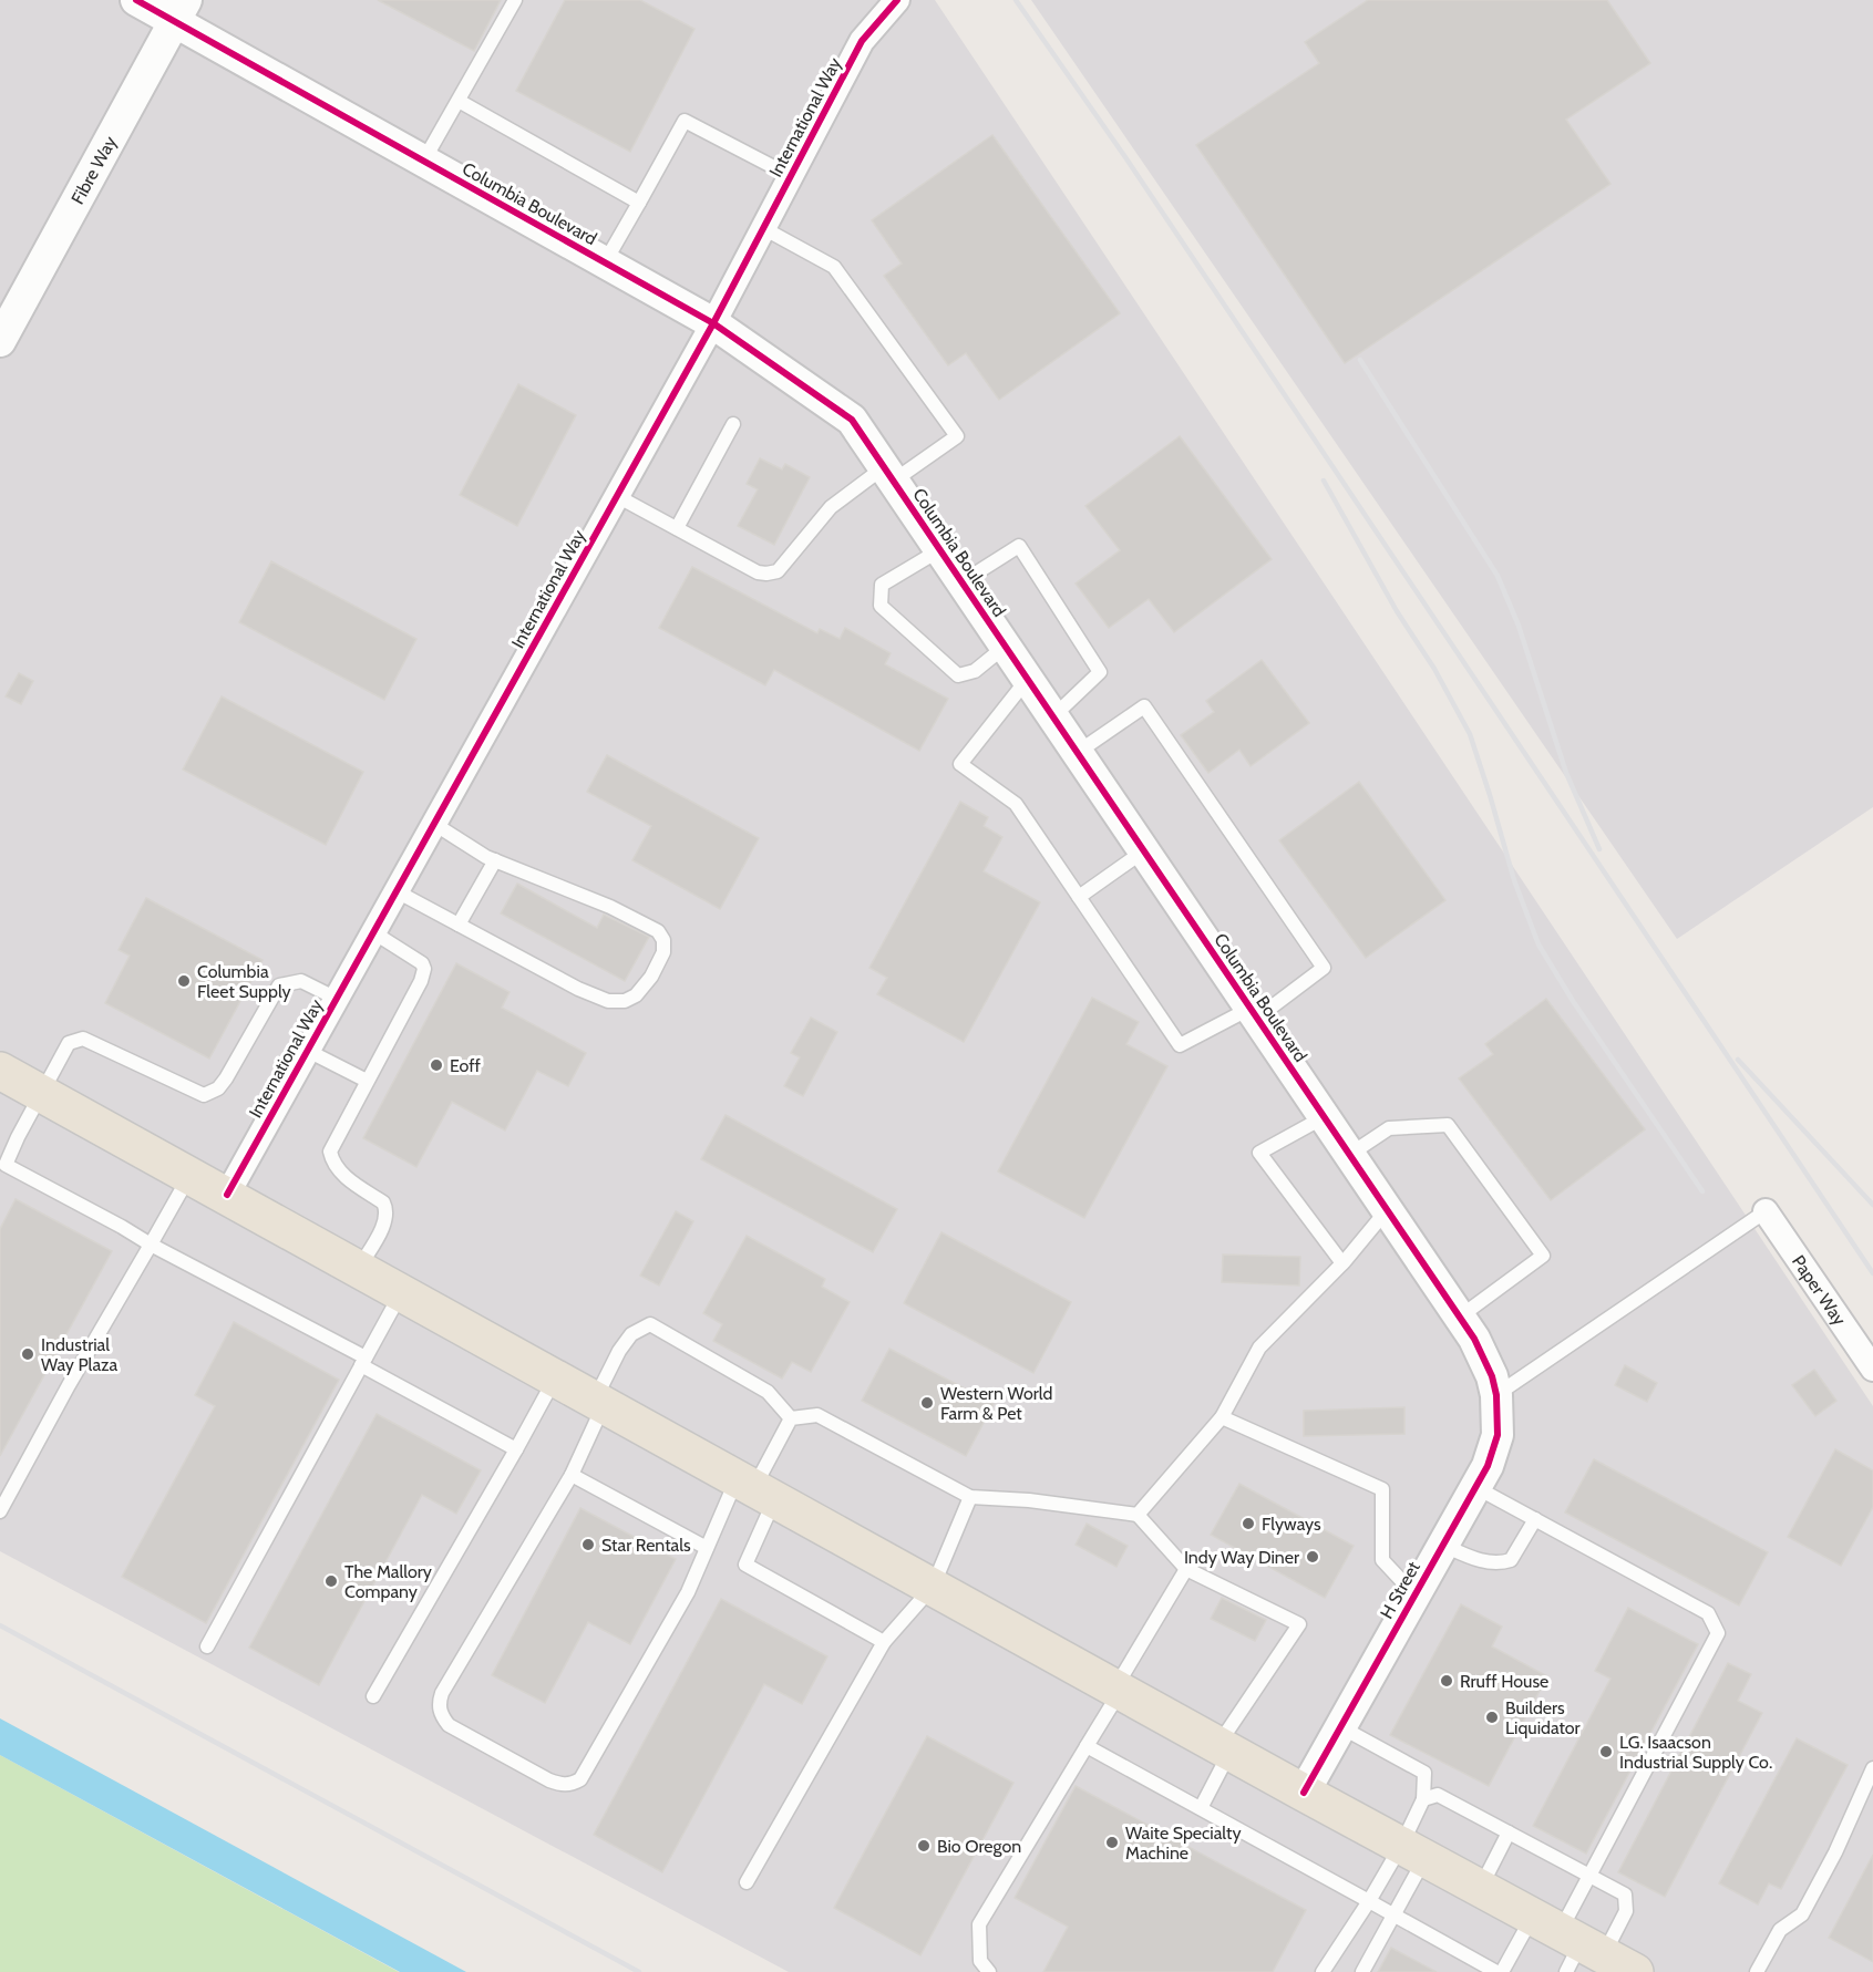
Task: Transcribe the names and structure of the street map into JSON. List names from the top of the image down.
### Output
{
  "streets": {
    "street": [
      "International Way",
      "Fibre Way",
      "Columbia Boulevard",
      "Paper Way",
      "H Street"
    ]
  },
  "crossings": [
    ["International Way", "Columbia Boulevard"],
    ["Fibre Way", "Columbia Boulevard"],
    ["Columbia Boulevard", "H Street"]
  ],
  "places": [
    "Columbia Fleet Supply",
    "Eoff",
    "Industrial Way Plaza",
    "Western World Farm & Pet",
    "Flyways",
    "Star Rentals",
    "Indy Way Diner",
    "The Mallory Company",
    "Rruff House",
    "Builders Liquidator",
    "LG. Isaacson Industrial Supply Co.",
    "Waite Specialty Machine",
    "Bio Oregon"
  ]
}
